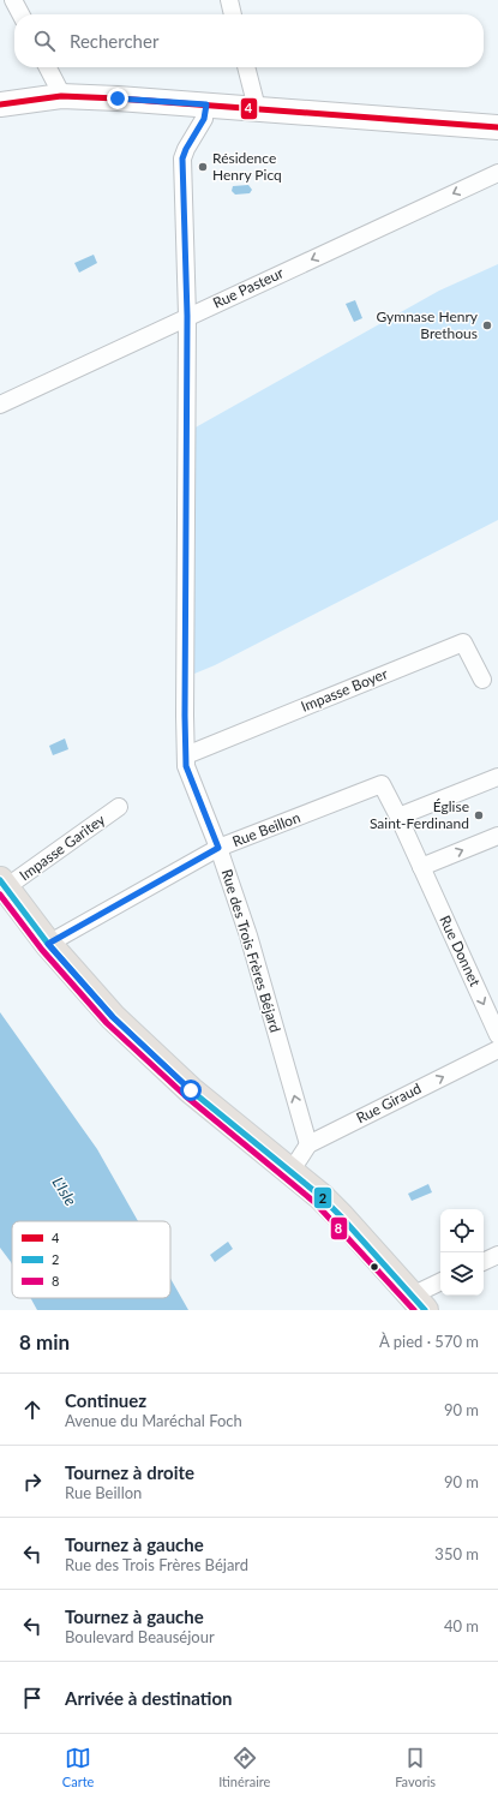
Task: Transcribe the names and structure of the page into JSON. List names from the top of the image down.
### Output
{
  "streets": {
    "street": [
      "Rue Pasteur",
      "Impasse Boyer",
      "Rue Beillon",
      "Impasse Garitey",
      "Rue des Trois Frères Béjard",
      "Rue Donnet",
      "Rue Giraud"
    ]
  },
  "crossings": [
    ["Rue Pasteur", "Rue des Trois Frères Béjard"],
    ["Impasse Boyer", "Rue des Trois Frères Béjard"],
    ["Rue Beillon", "Rue des Trois Frères Béjard"],
    ["Rue Beillon", "Rue Donnet"],
    ["Rue des Trois Frères Béjard", "Rue Giraud"]
  ],
  "one_way": ["Rue Pasteur", "Rue Donnet", "Rue Giraud"],
  "water": ["L'Isle"],
  "places": ["Résidence Henry Picq", "Gymnase Henry Brethous", "Église Saint-Ferdinand"],
  "lines": ["transit line 4", "transit line 2", "transit line 8"],
  "legend": ["4", "2", "8"],
  "page": {
    "search": "Rechercher",
    "heading": ["8 min", "À pied · 570 m"],
    "list": [
      ["Continuez", "Avenue du Maréchal Foch", "90 m"],
      ["Tournez à droite", "Rue Beillon", "90 m"],
      ["Tournez à gauche", "Rue des Trois Frères Béjard", "350 m"],
      ["Tournez à gauche", "Boulevard Beauséjour", "40 m"],
      "Arrivée à destination"
    ],
    "nav": ["Carte", "Itinéraire", "Favoris"]
  }
}
